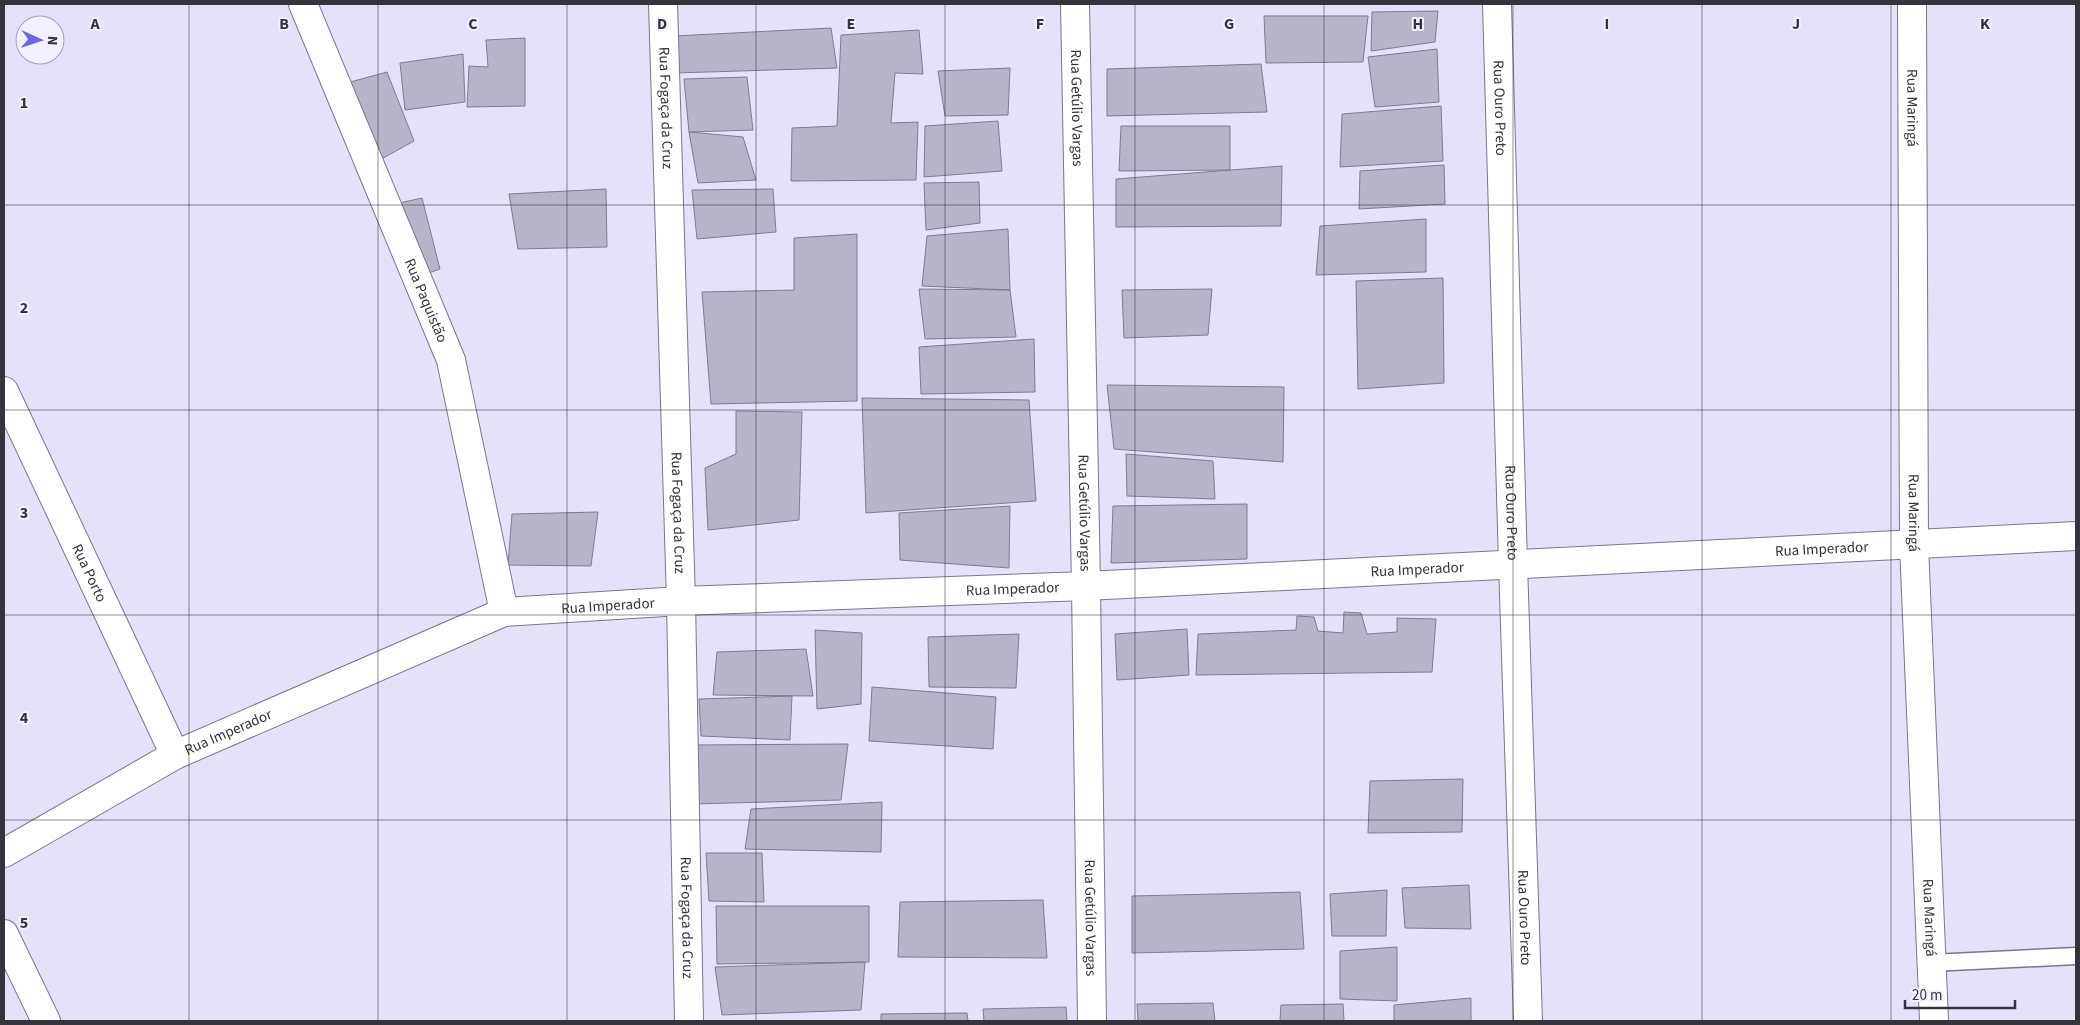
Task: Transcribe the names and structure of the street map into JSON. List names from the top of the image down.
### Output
{
  "streets": {
    "street": [
      "Rua Fogaça da Cruz",
      "Rua Getúlio Vargas",
      "Rua Ouro Preto",
      "Rua Maringá",
      "Rua Paquistão",
      "Rua Imperador",
      "Rua Porto"
    ]
  },
  "crossings": [
    ["Rua Fogaça da Cruz", "Rua Imperador"],
    ["Rua Getúlio Vargas", "Rua Imperador"],
    ["Rua Ouro Preto", "Rua Imperador"],
    ["Rua Maringá", "Rua Imperador"],
    ["Rua Paquistão", "Rua Imperador"],
    ["Rua Imperador", "Rua Porto"]
  ],
  "scale_bar": "20 m",
  "north": "right",
  "grid": {
    "columns": [
      "A",
      "B",
      "C",
      "D",
      "E",
      "F",
      "G",
      "H",
      "I",
      "J",
      "K"
    ],
    "rows": [
      "1",
      "2",
      "3",
      "4",
      "5"
    ]
  }
}
